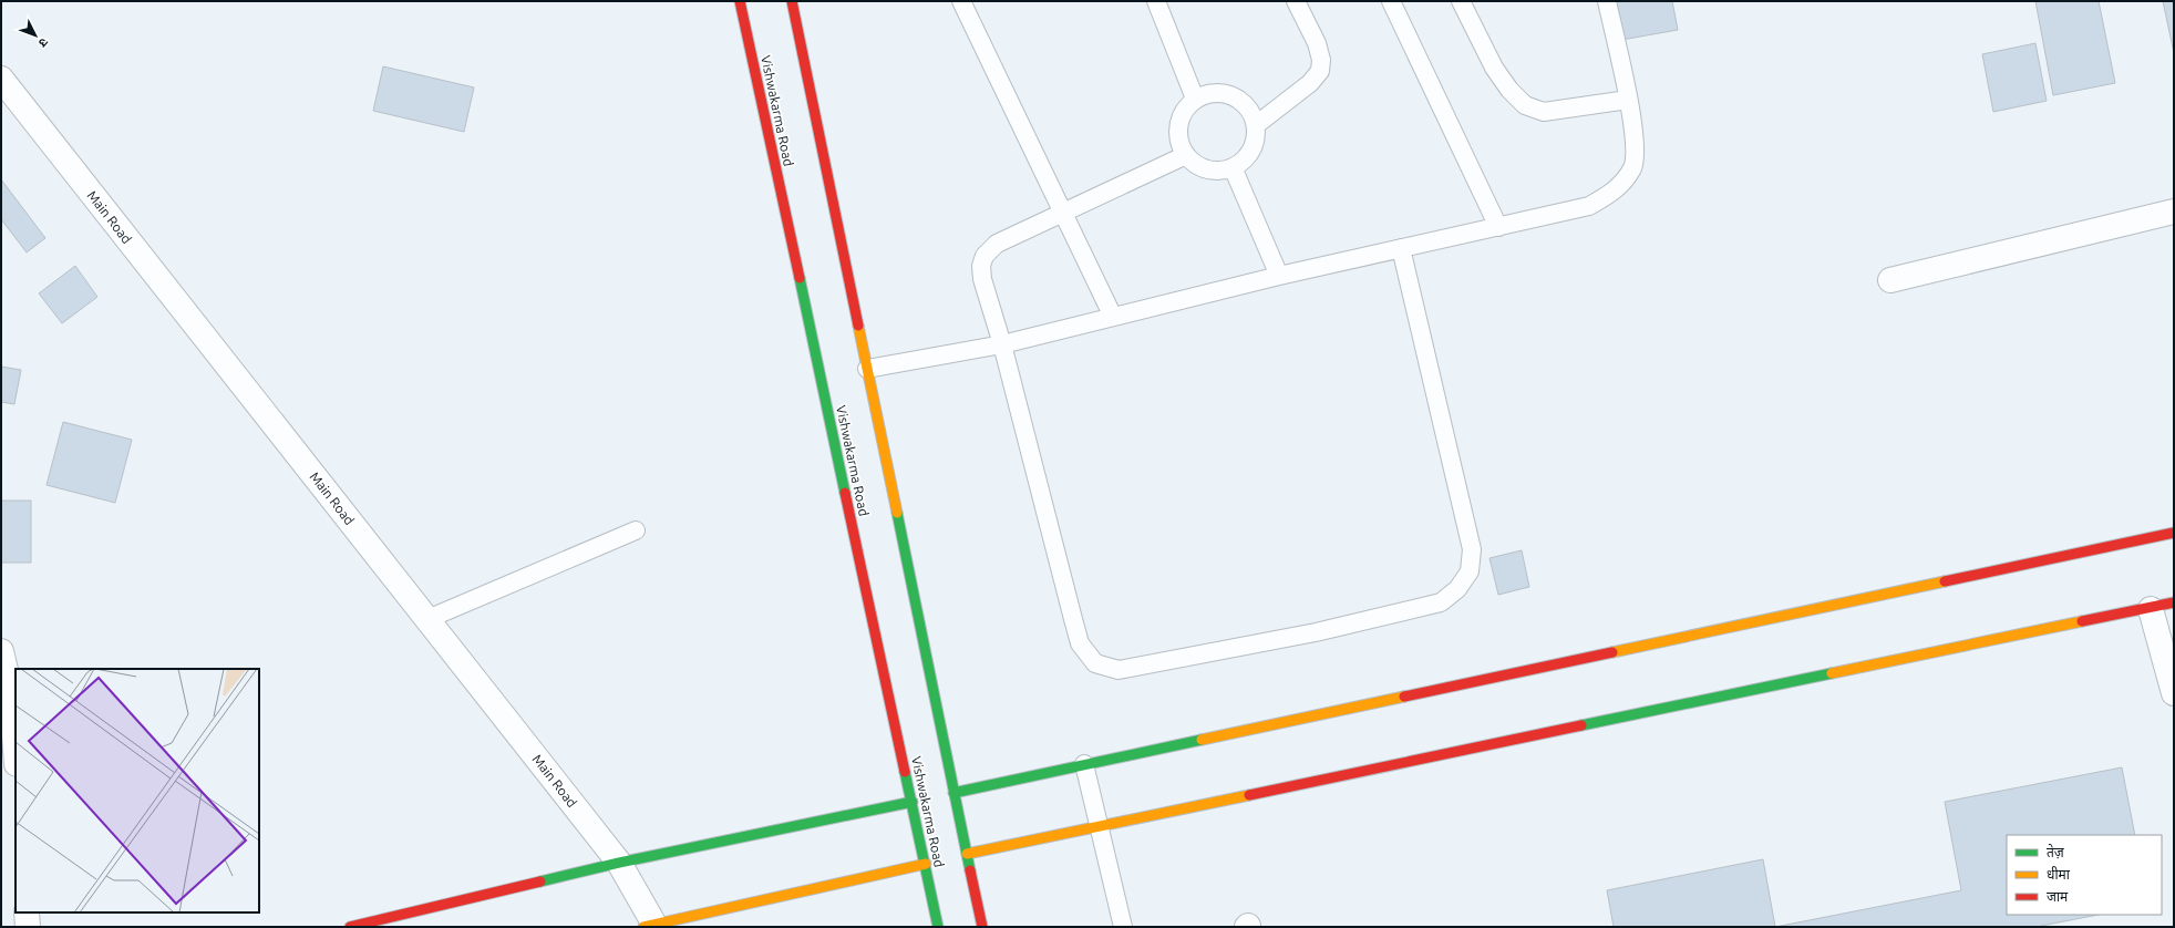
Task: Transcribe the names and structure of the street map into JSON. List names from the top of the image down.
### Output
{
  "streets": {
    "street": ["Vishwakarma Road", "Main Road"]
  },
  "legend": ["तेज़", "धीमा", "जाम"],
  "north": "bottom right"
}
